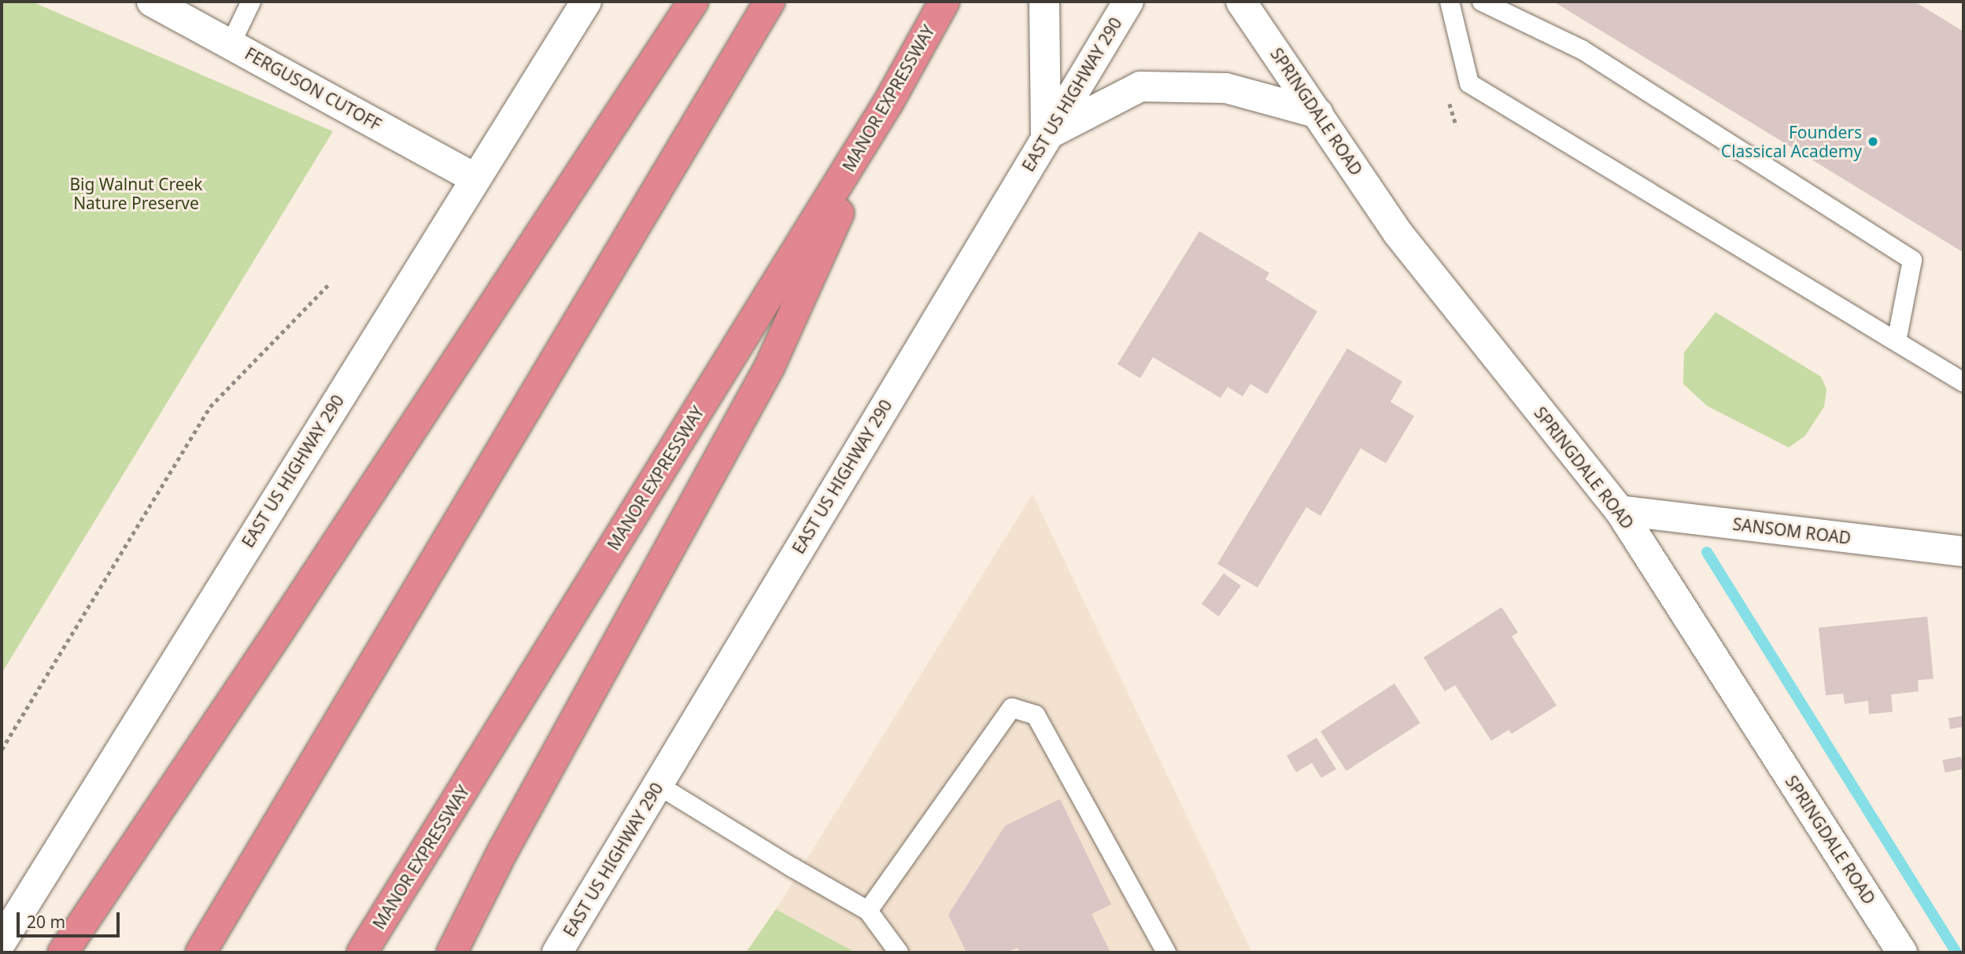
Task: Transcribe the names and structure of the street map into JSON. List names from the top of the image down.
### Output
{
  "streets": {
    "highway": ["MANOR EXPRESSWAY"],
    "main road": [
      "FERGUSON CUTOFF",
      "EAST US HIGHWAY 290",
      "SPRINGDALE ROAD",
      "SANSOM ROAD"
    ]
  },
  "crossings": [
    ["FERGUSON CUTOFF", "EAST US HIGHWAY 290"],
    ["SPRINGDALE ROAD", "SANSOM ROAD"]
  ],
  "parks": ["Big Walnut Creek Nature Preserve"],
  "places": ["Founders Classical Academy"],
  "scale_bar": "20 m"
}
